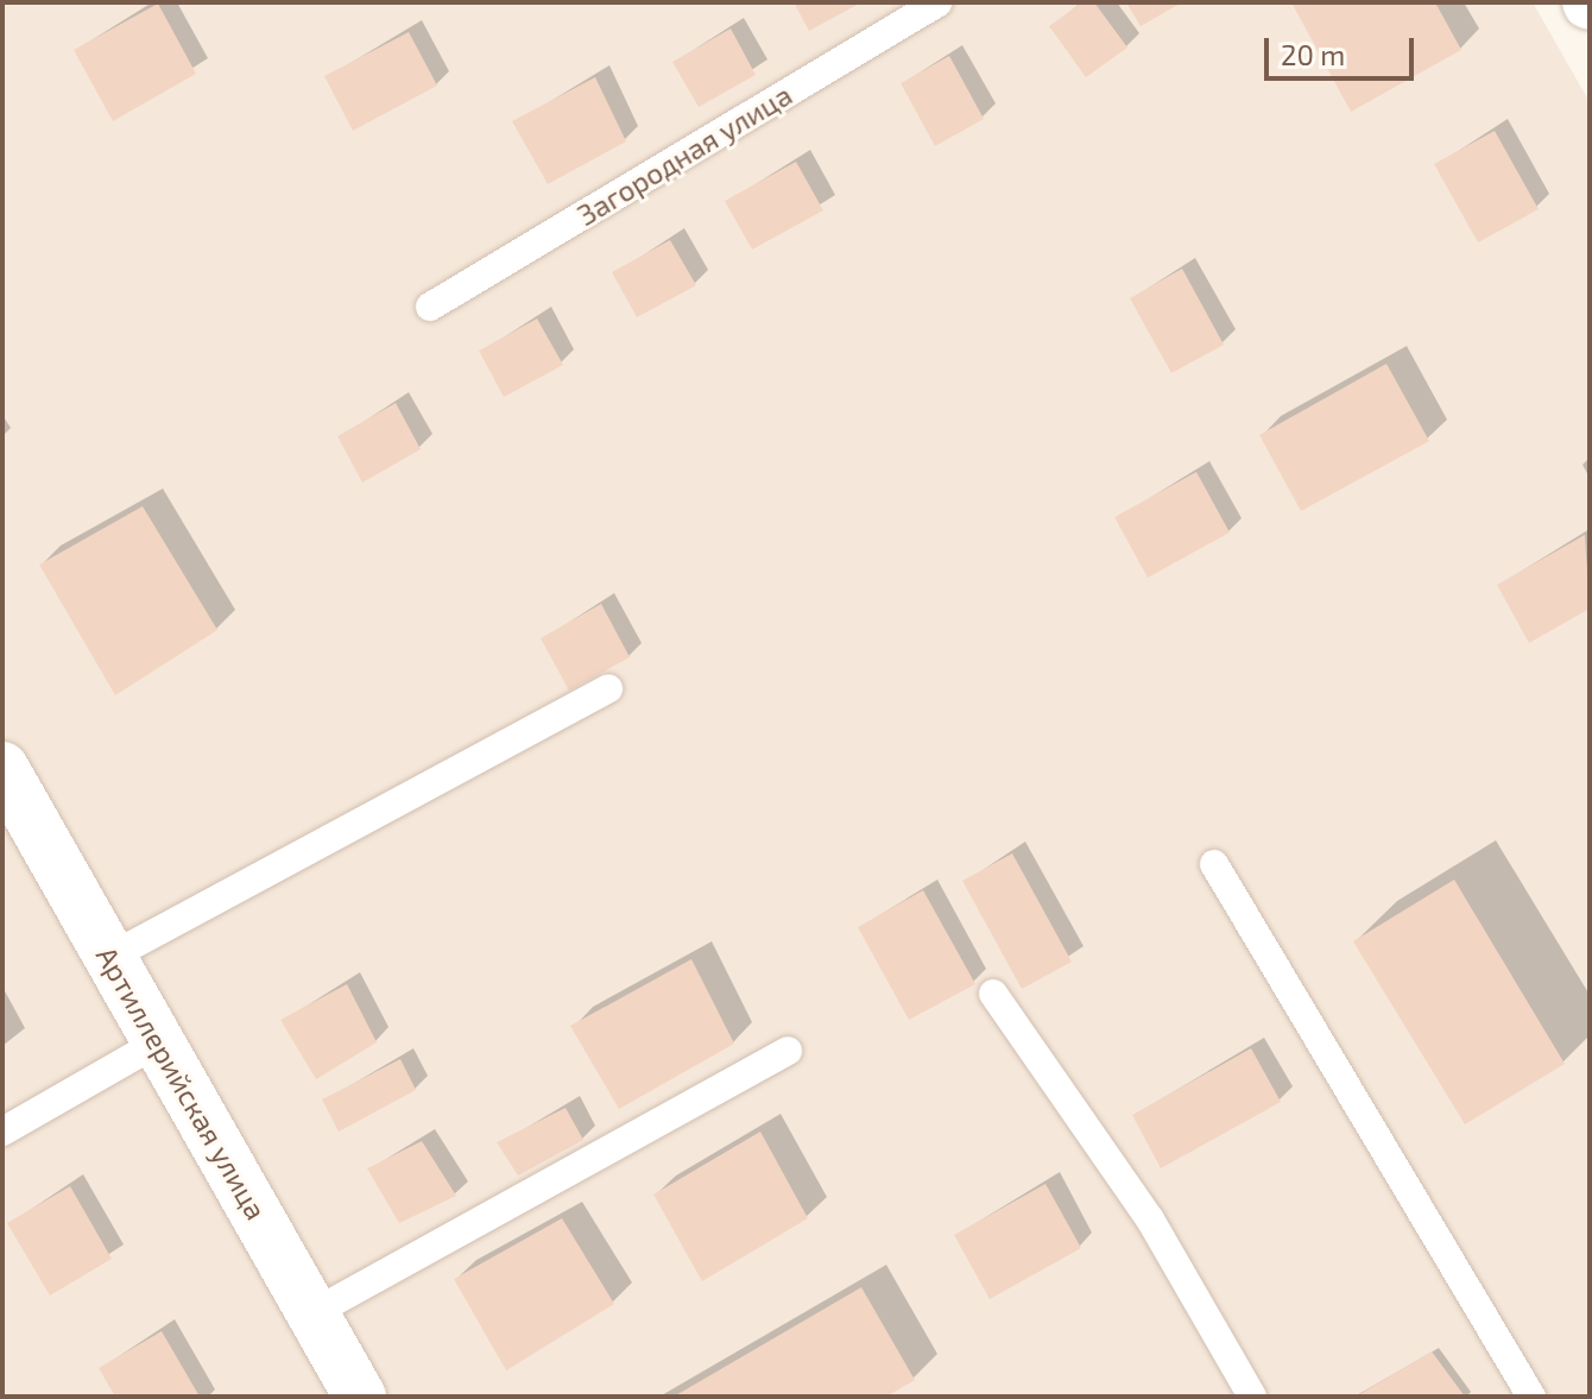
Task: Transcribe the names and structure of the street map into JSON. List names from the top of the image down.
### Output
{
  "streets": {
    "street": ["Артиллерийская улица"],
    "lane": ["Загородная улица"]
  },
  "scale_bar": "20 m"
}
